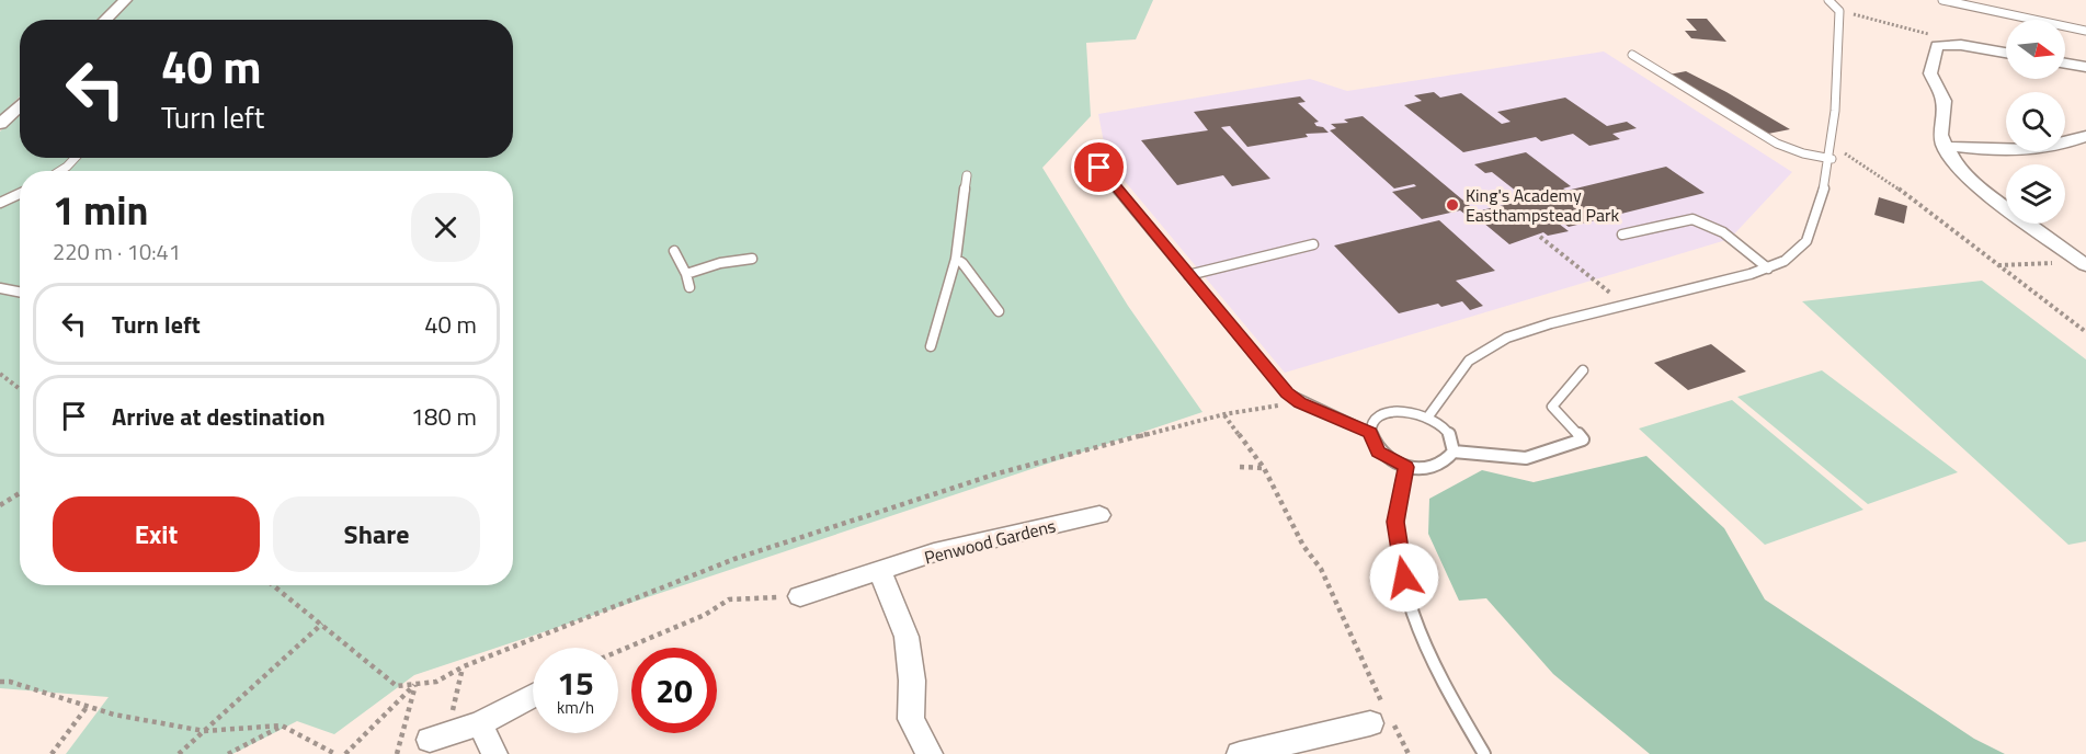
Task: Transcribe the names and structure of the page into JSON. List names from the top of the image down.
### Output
{
  "streets": {
    "street": ["Penwood Gardens"]
  },
  "places": ["King's Academy Easthampstead Park"],
  "north": "right",
  "page": {
    "turn": ["40 m", "Turn left"],
    "heading": ["1 min", "220 m · 10:41"],
    "list": [
      {
        "name": "Turn left",
        "value": "40 m"
      },
      {
        "name": "Arrive at destination",
        "value": "180 m"
      }
    ],
    "buttons": ["Exit", "Share"],
    "speed": "15 km/h",
    "limit": "20"
  }
}
